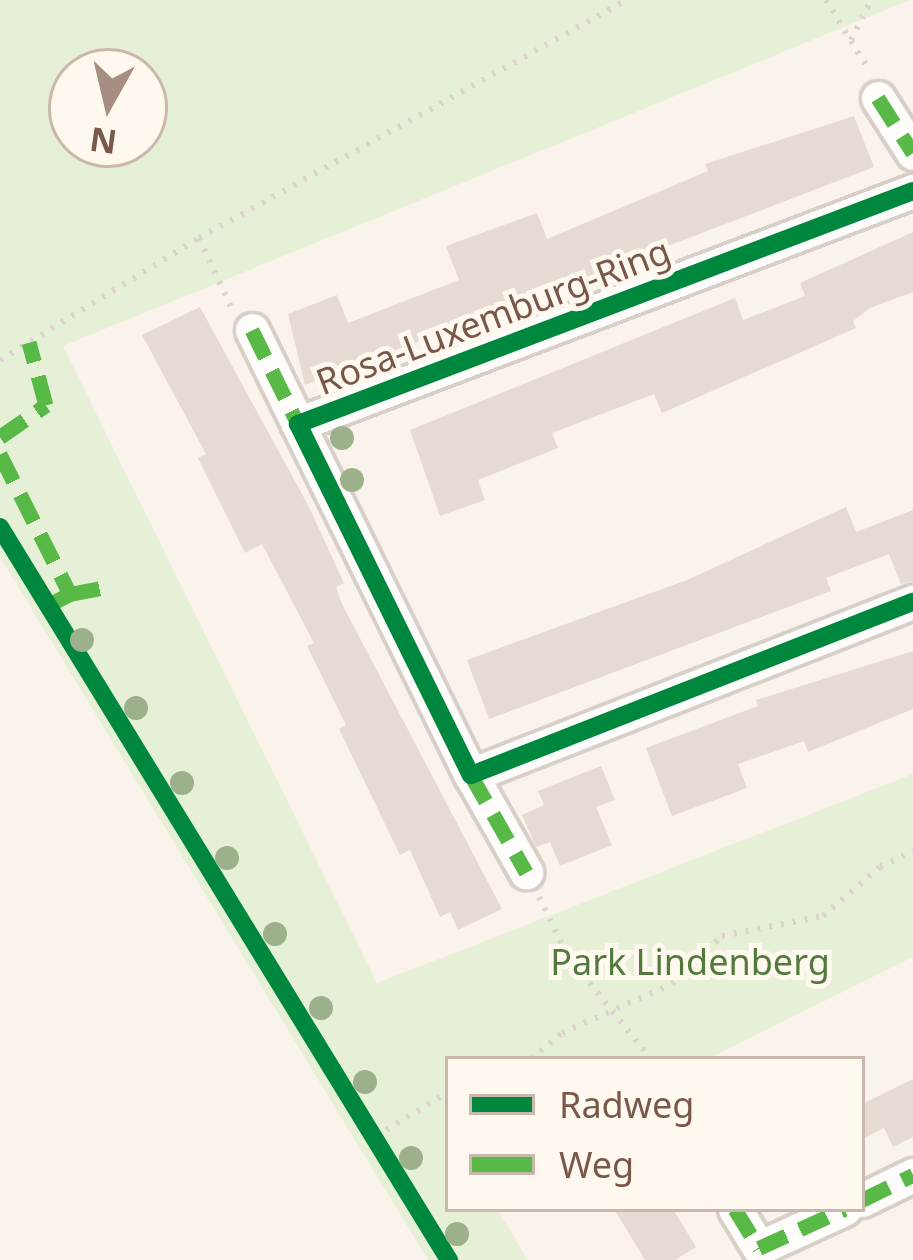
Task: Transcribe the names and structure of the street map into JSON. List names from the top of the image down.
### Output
{
  "streets": {
    "street": ["Rosa-Luxemburg-Ring"]
  },
  "parks": ["Park Lindenberg"],
  "legend": ["Radweg", "Weg"],
  "north": "bottom"
}
